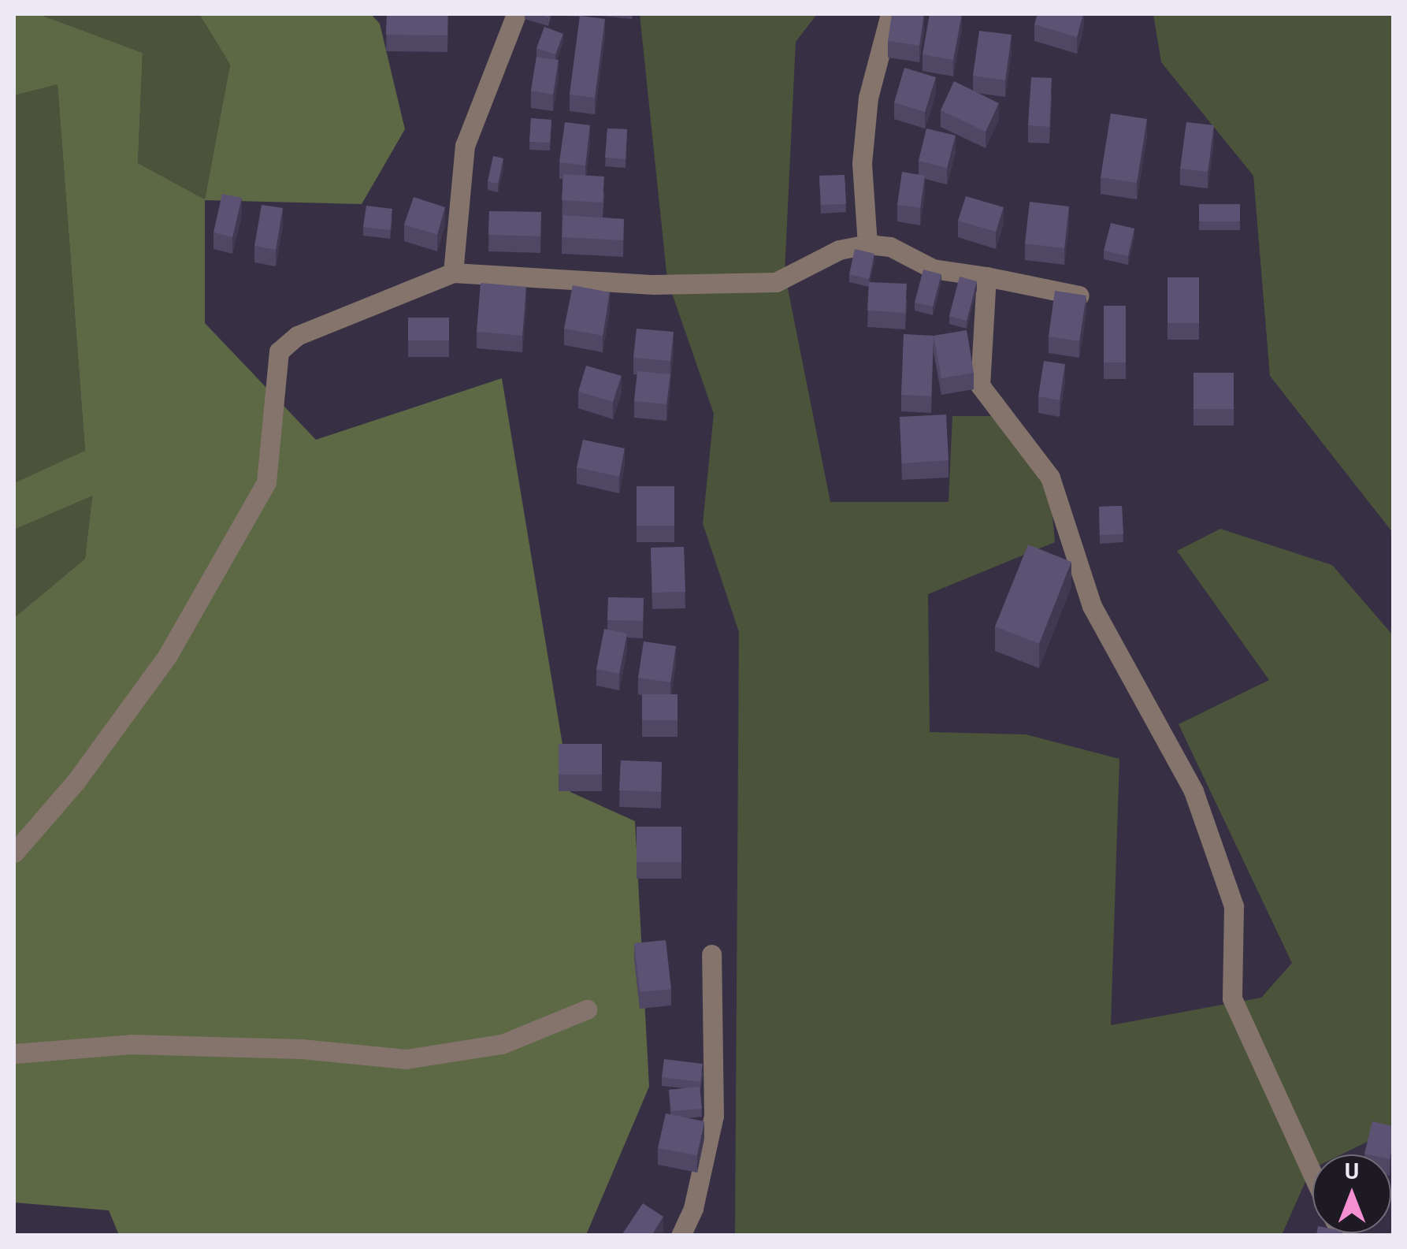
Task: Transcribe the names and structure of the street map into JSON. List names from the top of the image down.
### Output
{
  "north": "top"
}
